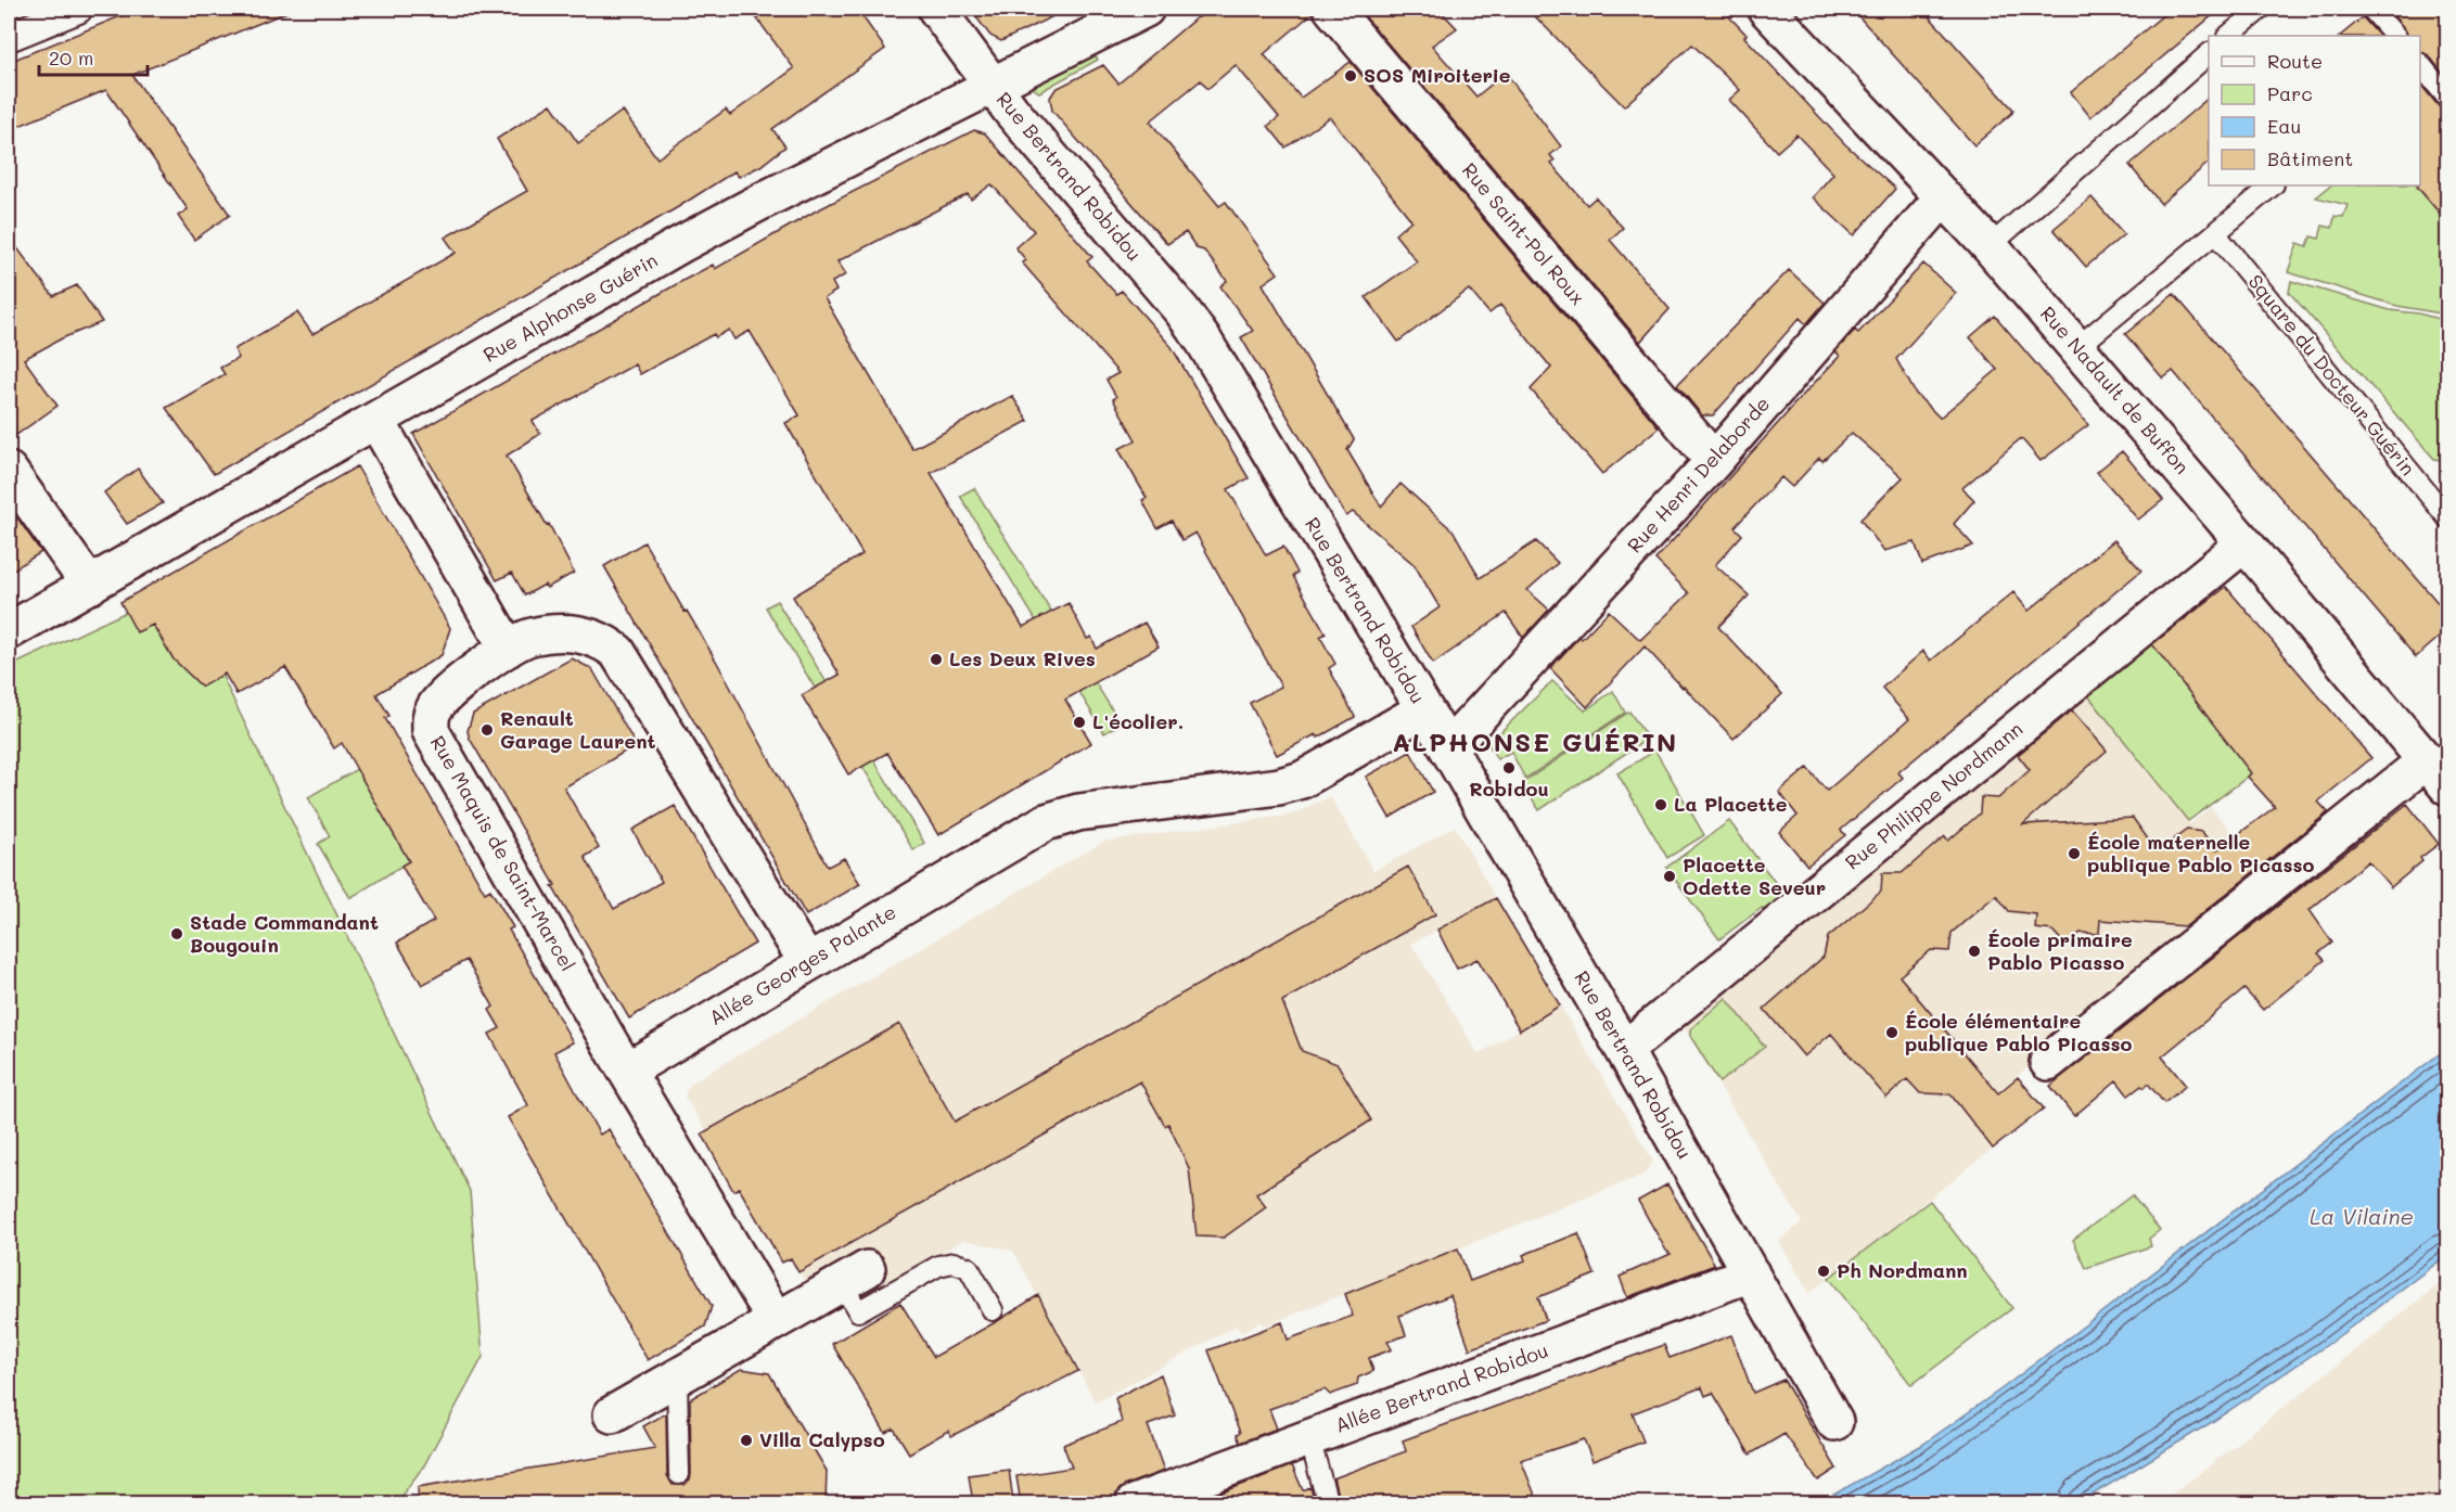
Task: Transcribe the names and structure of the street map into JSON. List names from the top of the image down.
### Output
{
  "streets": {
    "street": [
      "Rue Bertrand Robidou",
      "Rue Saint-Pol Roux",
      "Rue Alphonse Guérin",
      "Rue Nadault de Buffon",
      "Rue Henri Delaborde",
      "Rue Philippe Nordmann",
      "Rue Maquis de Saint-Marcel",
      "Allée Georges Palante",
      "Allée Bertrand Robidou"
    ],
    "lane": ["Square du Docteur Guérin"]
  },
  "crossings": [
    ["Rue Bertrand Robidou", "Rue Alphonse Guérin"],
    ["Rue Bertrand Robidou", "Rue Henri Delaborde"],
    ["Rue Bertrand Robidou", "Rue Philippe Nordmann"],
    ["Rue Bertrand Robidou", "Allée Georges Palante"],
    ["Rue Bertrand Robidou", "Allée Bertrand Robidou"],
    ["Rue Saint-Pol Roux", "Rue Henri Delaborde"],
    ["Rue Nadault de Buffon", "Rue Henri Delaborde"],
    ["Rue Nadault de Buffon", "Rue Philippe Nordmann"],
    ["Rue Maquis de Saint-Marcel", "Allée Georges Palante"]
  ],
  "districts": ["ALPHONSE GUÉRIN"],
  "water": ["La Vilaine"],
  "places": [
    "SOS Miroiterie",
    "Les Deux Rives",
    "L'écolier.",
    "Renault Garage Laurent",
    "Robidou",
    "La Placette",
    "École maternelle publique Pablo Picasso",
    "Placette Odette Seveur",
    "Stade Commandant Bougouin",
    "École primaire Pablo Picasso",
    "École élémentaire publique Pablo Picasso",
    "Ph Nordmann",
    "Villa Calypso"
  ],
  "legend": [
    "Route",
    "Parc",
    "Eau",
    "Bâtiment"
  ],
  "scale_bar": "20 m"
}
